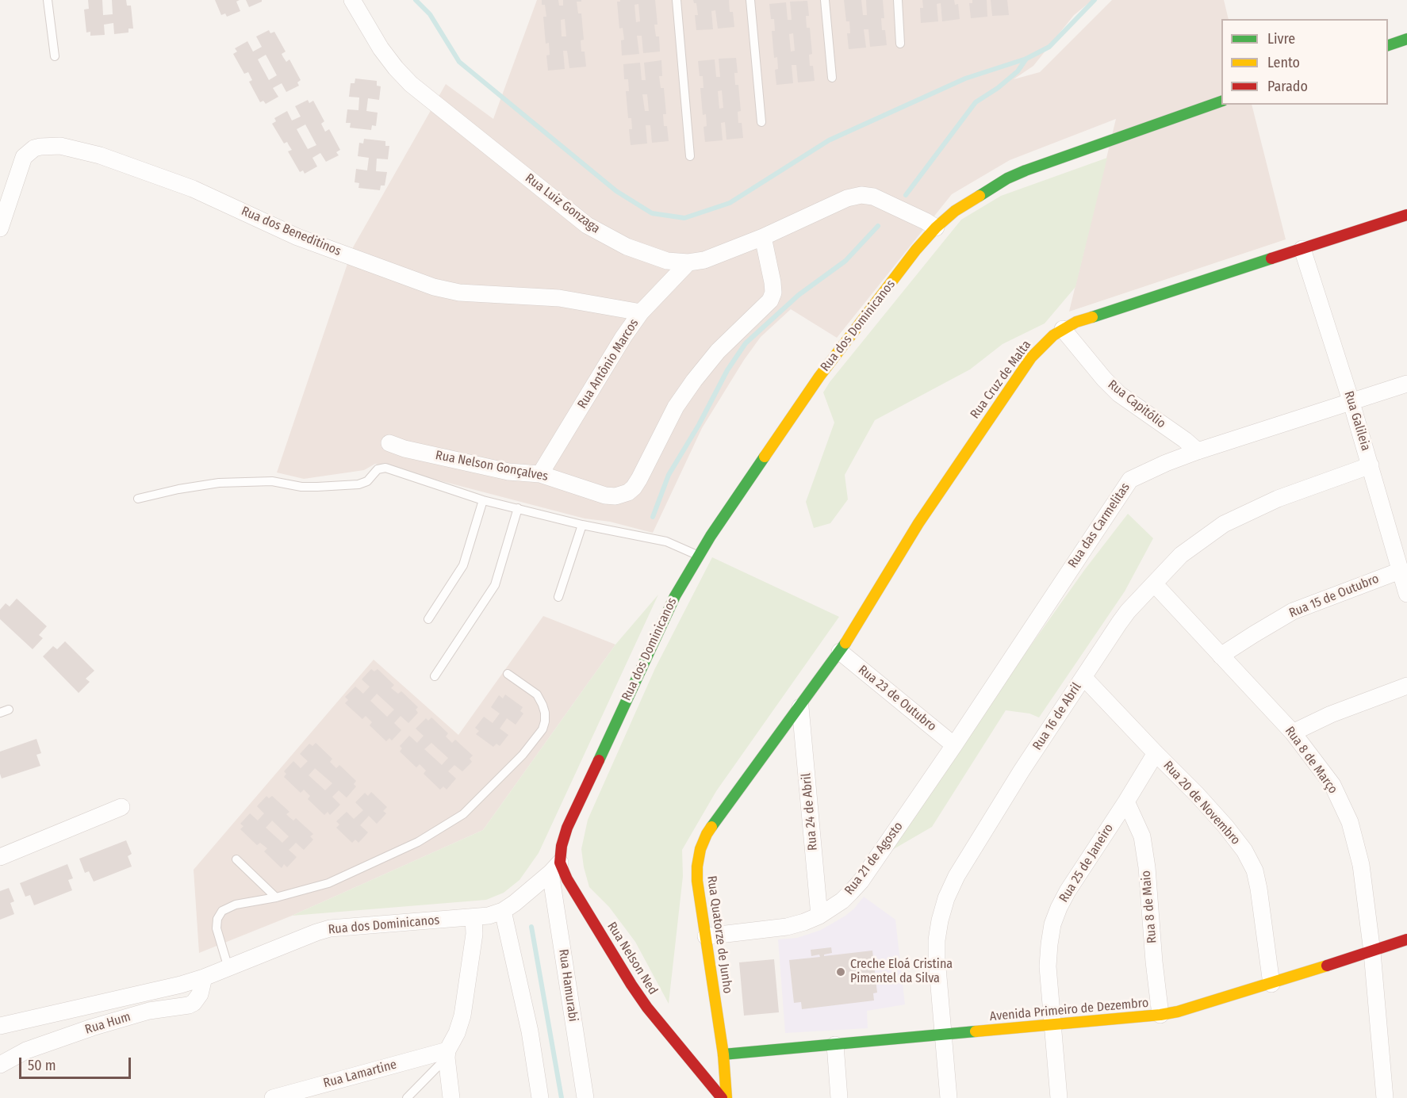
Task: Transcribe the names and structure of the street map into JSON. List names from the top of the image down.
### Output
{
  "streets": {
    "street": [
      "Rua Luiz Gonzaga",
      "Rua dos Beneditinos",
      "Rua dos Dominicanos",
      "Rua Antônio Marcos",
      "Rua Cruz de Malta",
      "Rua Capitólio",
      "Rua Galileia",
      "Rua Nelson Gonçalves",
      "Rua das Carmelitas",
      "Rua 15 de Outubro",
      "Rua 23 de Outubro",
      "Rua 16 de Abril",
      "Rua 8 de Março",
      "Rua 20 de Novembro",
      "Rua 24 de Abril",
      "Rua 21 de Agosto",
      "Rua 25 de Janeiro",
      "Rua 8 de Maio",
      "Rua Quatorze de Junho",
      "Rua Nelson Ned",
      "Rua Hamurabi",
      "Avenida Primeiro de Dezembro",
      "Rua Hum",
      "Rua Lamartine"
    ]
  },
  "crossings": [
    ["Rua Luiz Gonzaga", "Rua dos Dominicanos"],
    ["Rua Luiz Gonzaga", "Rua Antônio Marcos"],
    ["Rua Luiz Gonzaga", "Rua Nelson Gonçalves"],
    ["Rua dos Beneditinos", "Rua Antônio Marcos"],
    ["Rua dos Dominicanos", "Rua Nelson Ned"],
    ["Rua dos Dominicanos", "Rua Hamurabi"],
    ["Rua dos Dominicanos", "Rua Hum"],
    ["Rua Antônio Marcos", "Rua Nelson Gonçalves"],
    ["Rua Cruz de Malta", "Rua Capitólio"],
    ["Rua Cruz de Malta", "Rua Galileia"],
    ["Rua Cruz de Malta", "Rua 23 de Outubro"],
    ["Rua Cruz de Malta", "Rua 24 de Abril"],
    ["Rua Cruz de Malta", "Rua Quatorze de Junho"],
    ["Rua Capitólio", "Rua das Carmelitas"],
    ["Rua Galileia", "Rua das Carmelitas"],
    ["Rua Galileia", "Rua 15 de Outubro"],
    ["Rua Galileia", "Rua 16 de Abril"],
    ["Rua das Carmelitas", "Rua 23 de Outubro"],
    ["Rua das Carmelitas", "Rua 21 de Agosto"],
    ["Rua 15 de Outubro", "Rua 8 de Março"],
    ["Rua 23 de Outubro", "Rua 21 de Agosto"],
    ["Rua 16 de Abril", "Rua 8 de Março"],
    ["Rua 16 de Abril", "Rua 20 de Novembro"],
    ["Rua 16 de Abril", "Avenida Primeiro de Dezembro"],
    ["Rua 8 de Março", "Avenida Primeiro de Dezembro"],
    ["Rua 20 de Novembro", "Rua 25 de Janeiro"],
    ["Rua 20 de Novembro", "Avenida Primeiro de Dezembro"],
    ["Rua 24 de Abril", "Rua 21 de Agosto"],
    ["Rua 24 de Abril", "Rua Quatorze de Junho"],
    ["Rua 21 de Agosto", "Rua Quatorze de Junho"],
    ["Rua 25 de Janeiro", "Rua 8 de Maio"],
    ["Rua 25 de Janeiro", "Avenida Primeiro de Dezembro"],
    ["Rua 8 de Maio", "Avenida Primeiro de Dezembro"],
    ["Rua Quatorze de Junho", "Rua Nelson Ned"],
    ["Rua Quatorze de Junho", "Avenida Primeiro de Dezembro"],
    ["Rua Nelson Ned", "Rua Hamurabi"],
    ["Rua Nelson Ned", "Avenida Primeiro de Dezembro"]
  ],
  "places": ["Creche Eloá Cristina Pimentel da Silva"],
  "legend": ["Livre", "Lento", "Parado"],
  "scale_bar": "50 m"
}
